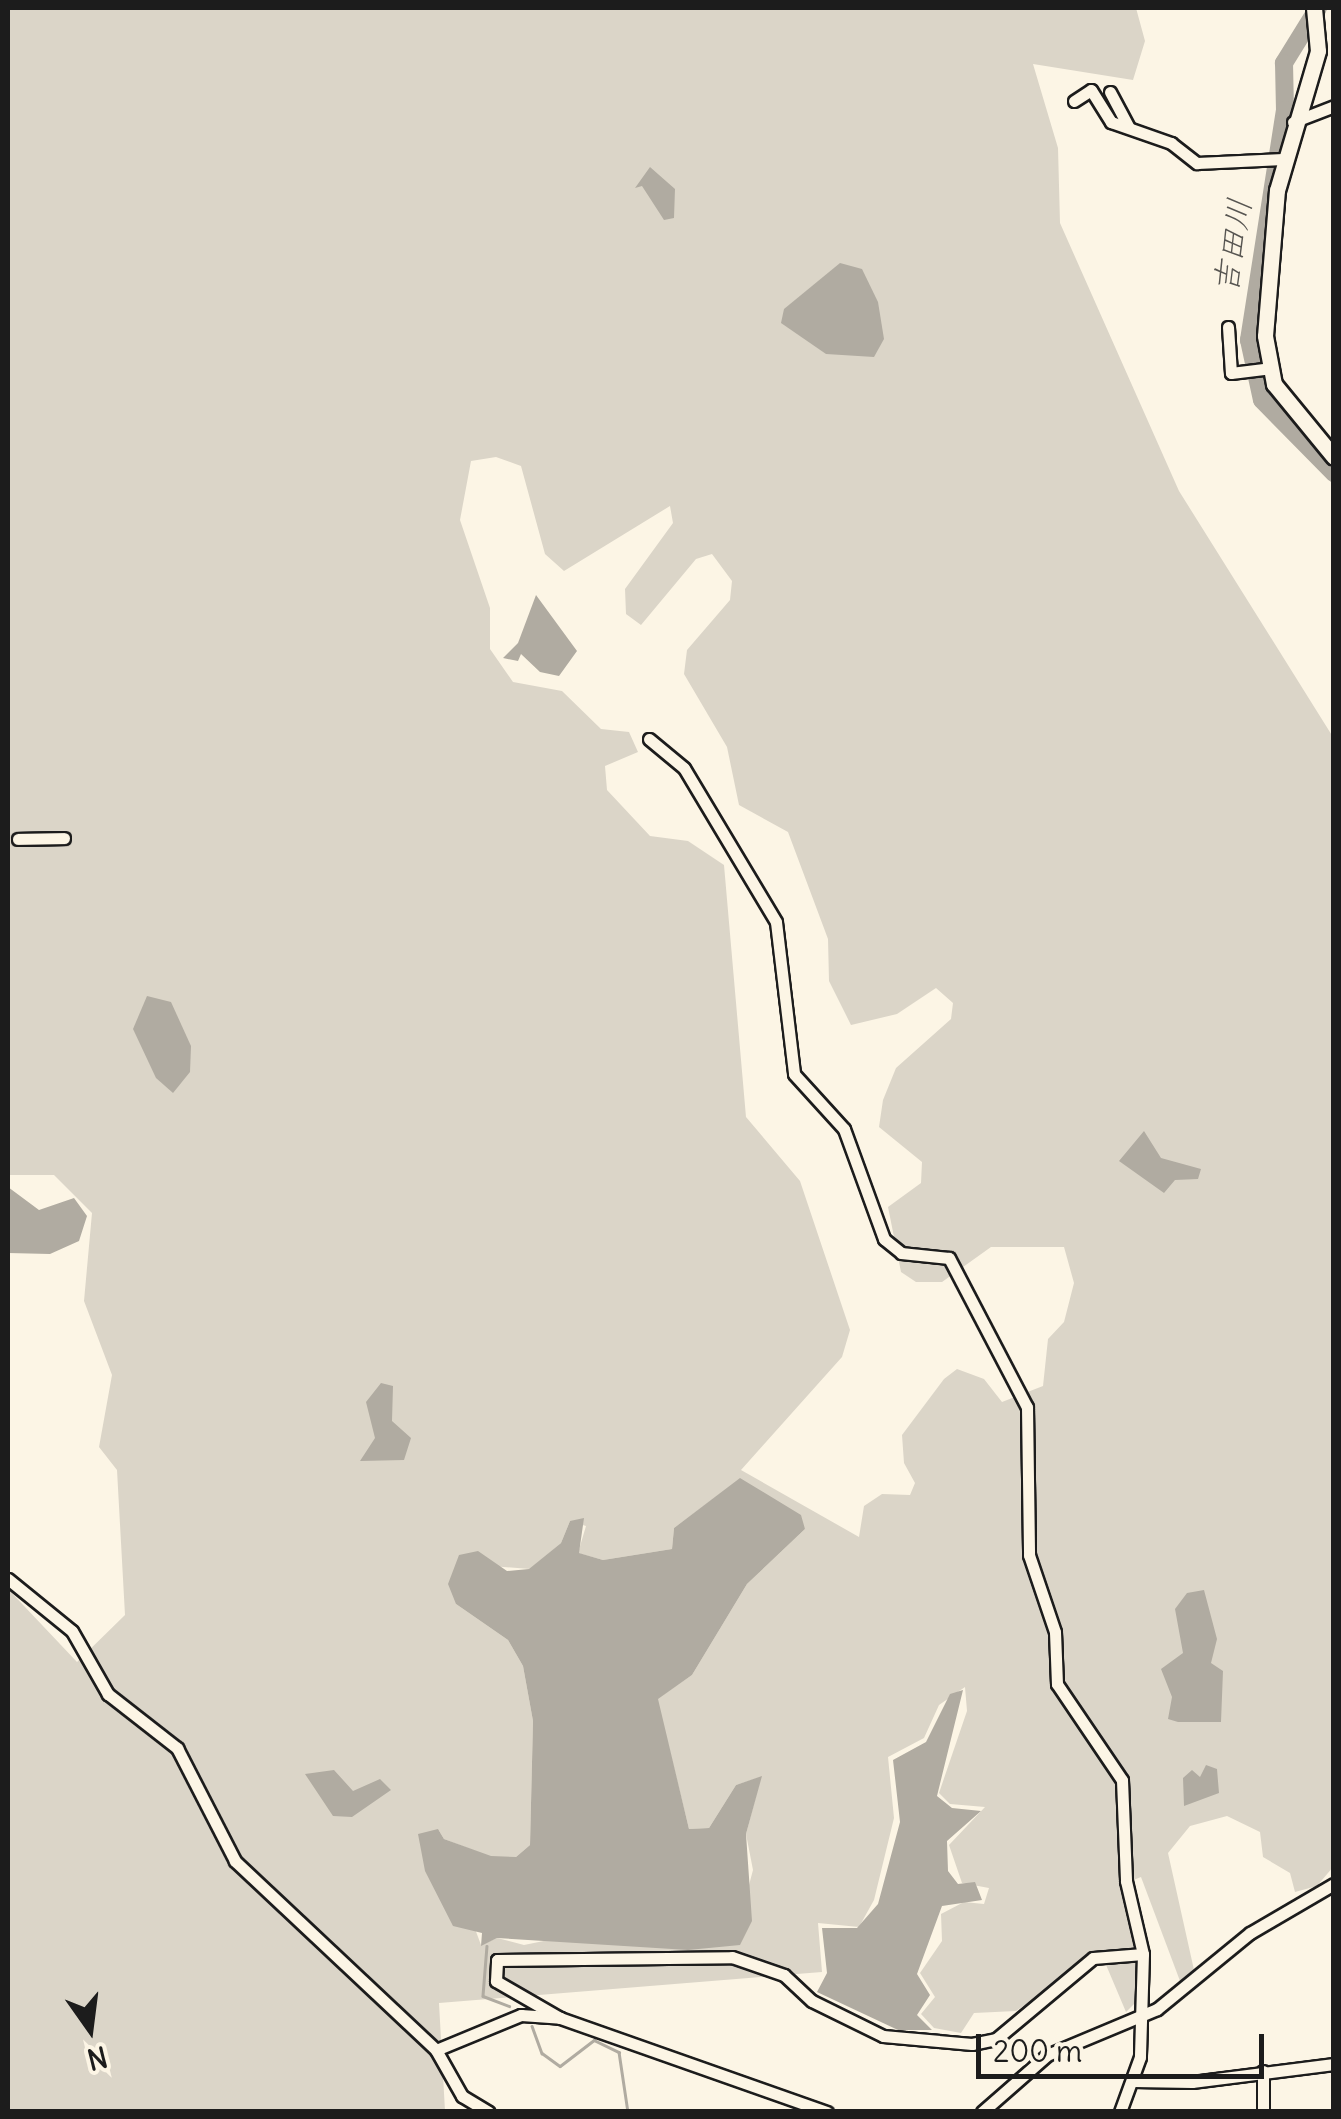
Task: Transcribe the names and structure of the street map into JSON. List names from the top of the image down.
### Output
{
  "water": ["吉田川"],
  "scale_bar": "200 m",
  "north": "bottom"
}
